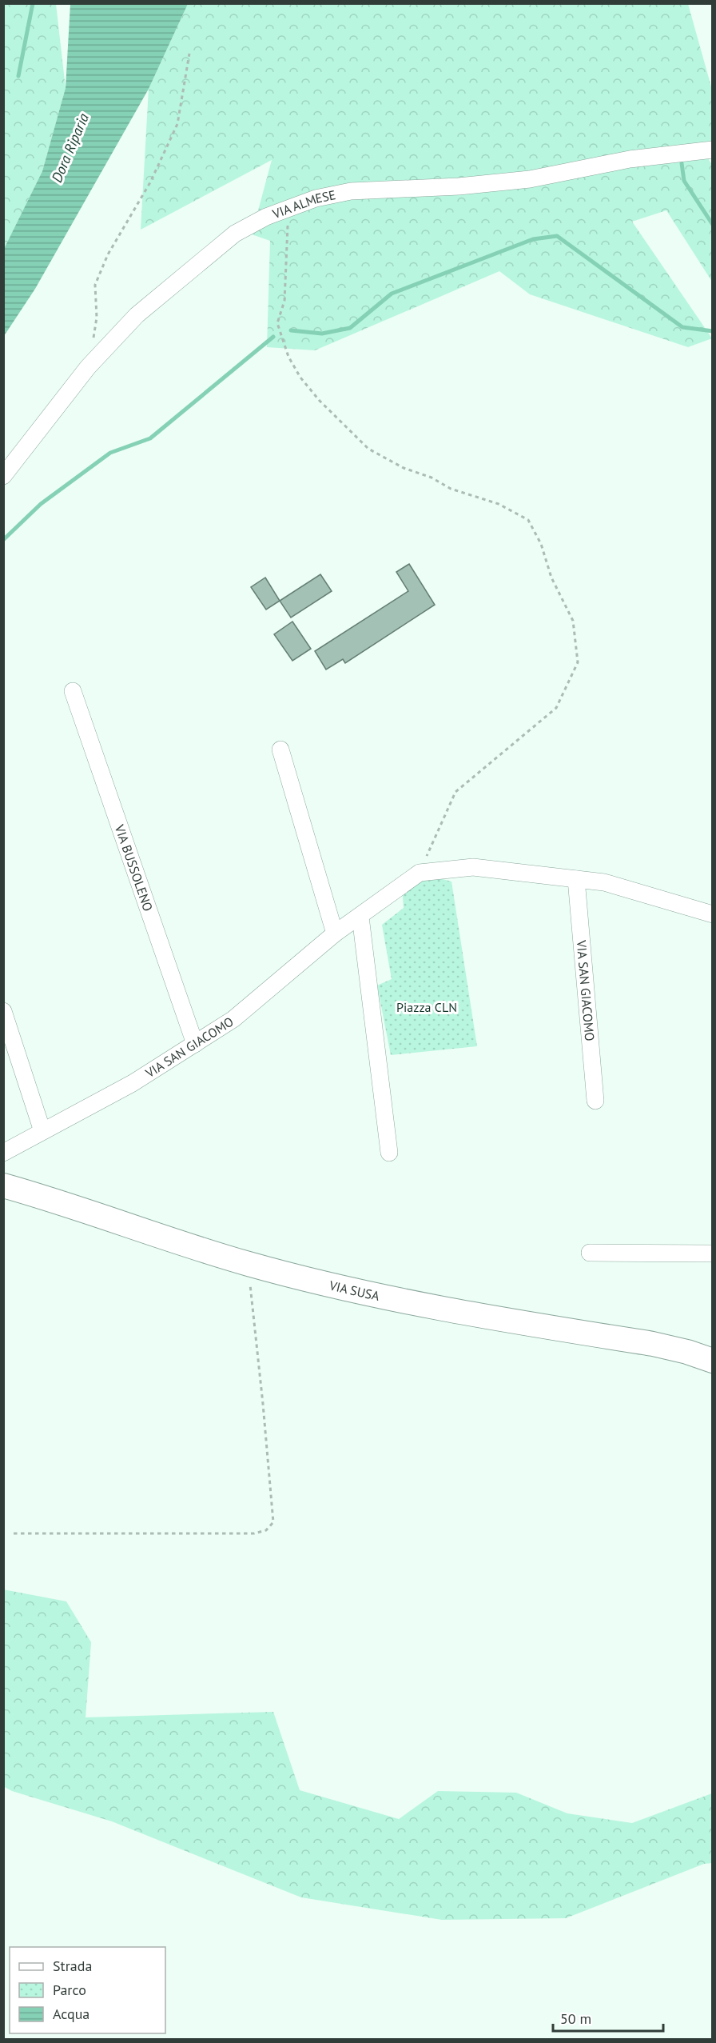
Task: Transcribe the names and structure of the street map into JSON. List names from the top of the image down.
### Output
{
  "streets": {
    "main road": ["VIA SUSA"],
    "street": ["VIA ALMESE", "VIA BUSSOLENO", "VIA SAN GIACOMO"]
  },
  "crossings": [
    ["VIA BUSSOLENO", "VIA SAN GIACOMO"]
  ],
  "water": ["Dora Riparia"],
  "parks": ["Piazza CLN"],
  "legend": ["Strada", "Parco", "Acqua"],
  "scale_bar": "50 m"
}
